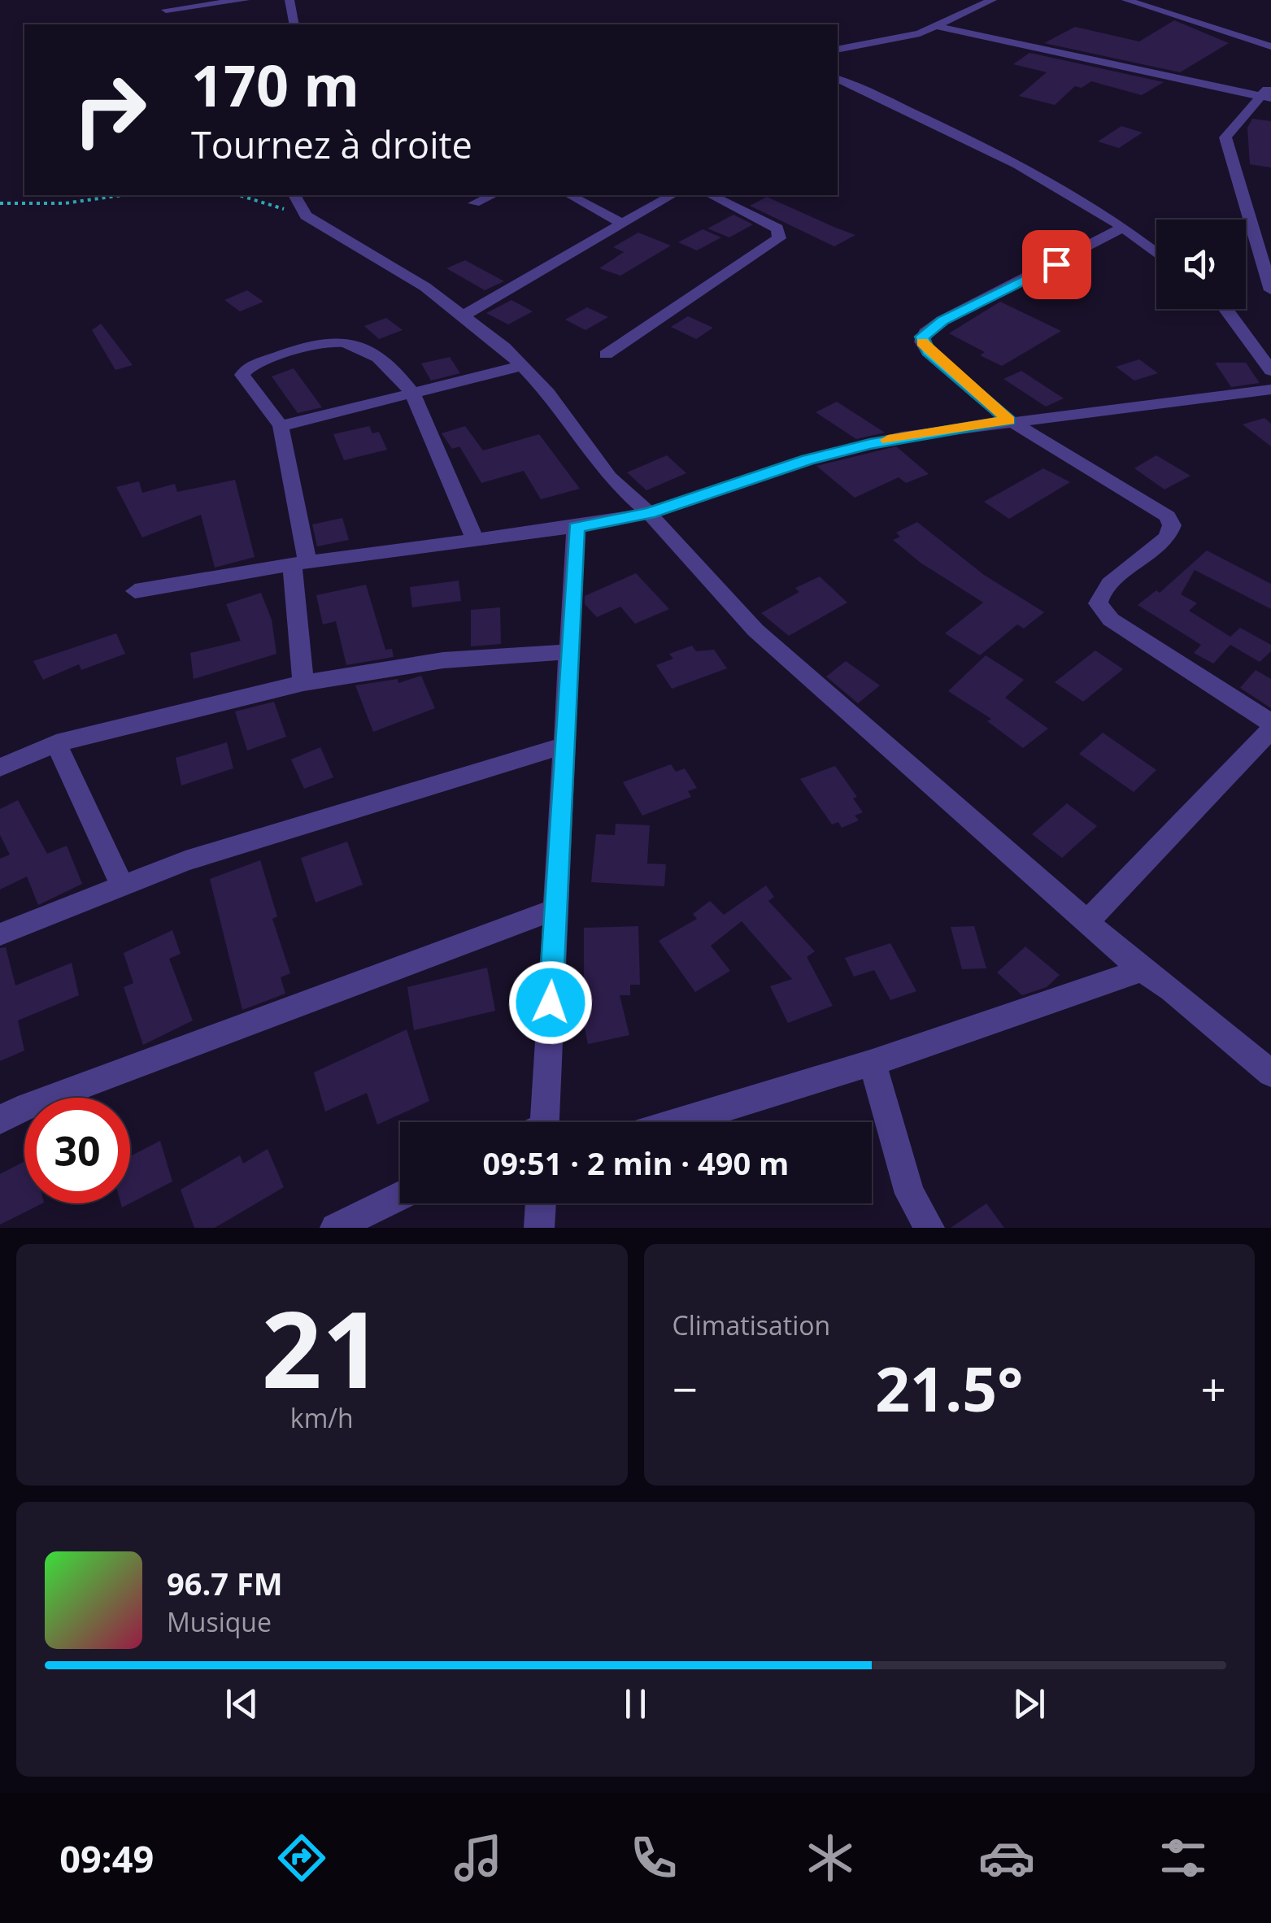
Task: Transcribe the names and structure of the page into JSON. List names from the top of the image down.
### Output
{
  "page": {
    "turn": ["170 m", "Tournez à droite"],
    "limit": "30",
    "trip": "09:51 · 2 min · 490 m",
    "tile": [
      ["21", "km/h"],
      "Climatisation"
    ],
    "heat": ["−", "21.5°", "+"],
    "song": ["96.7 FM", "Musique"],
    "tabs": "09:49"
  }
}
